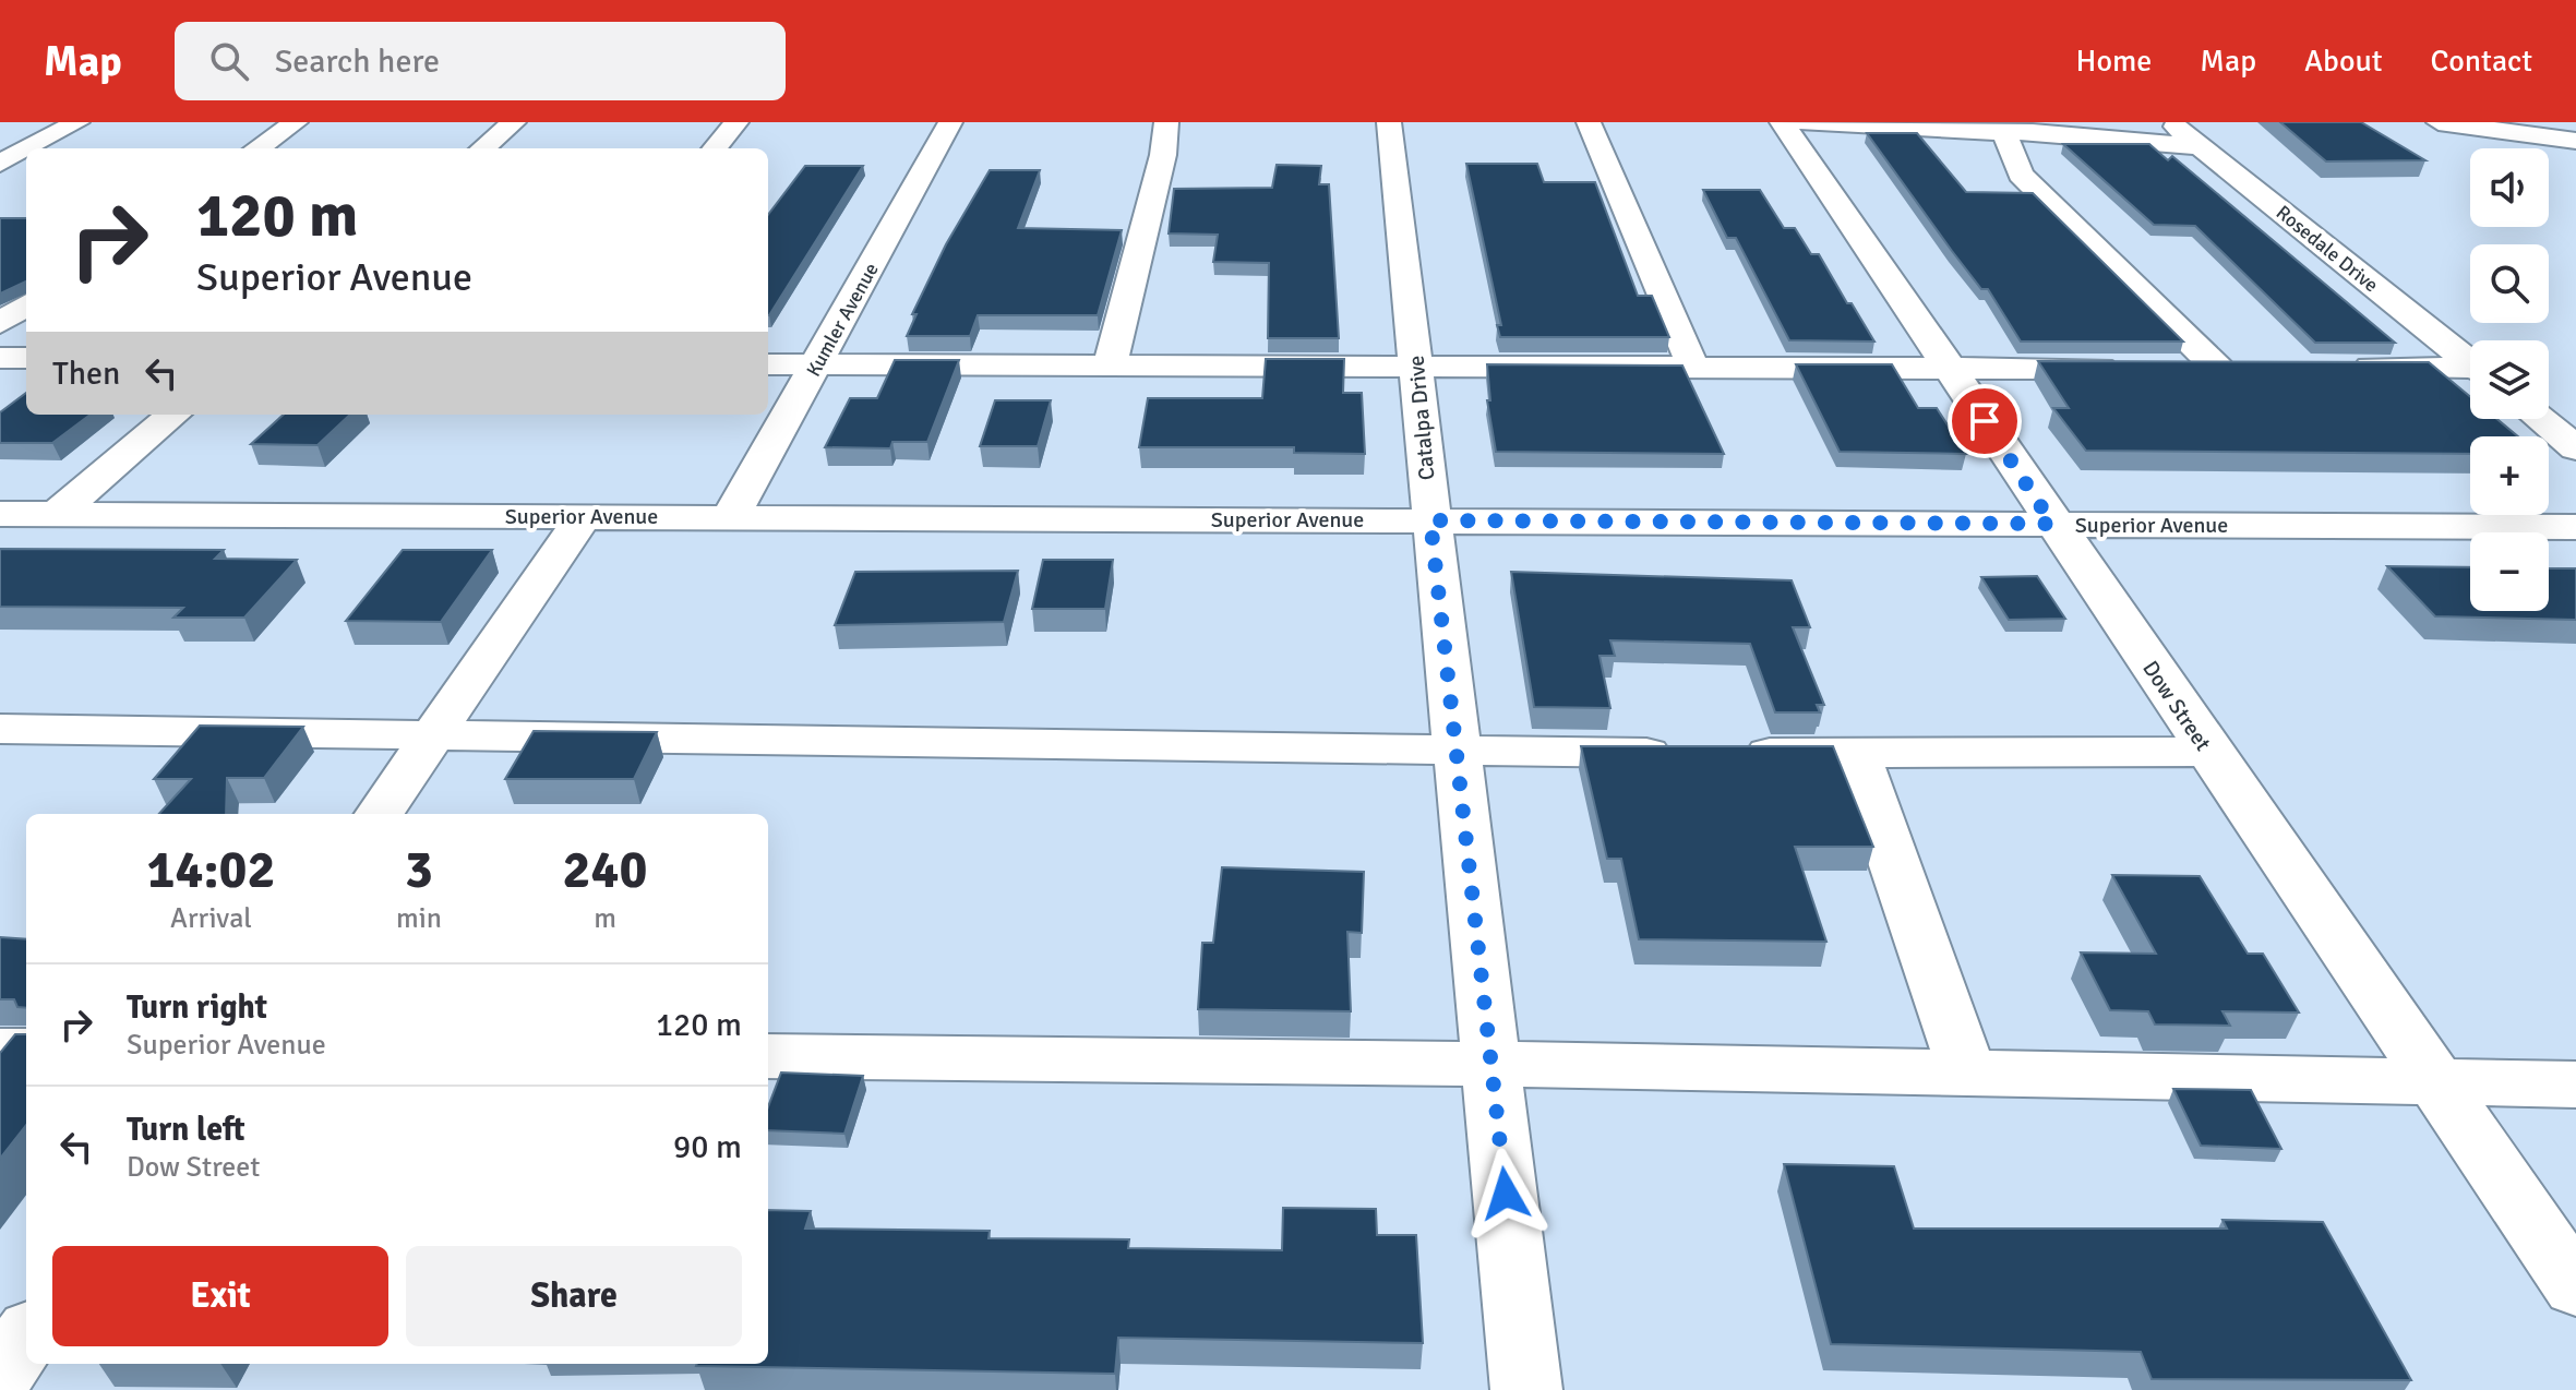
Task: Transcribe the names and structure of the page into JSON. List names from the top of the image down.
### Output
{
  "streets": {
    "street": [
      "Rosedale Drive",
      "Kumler Avenue",
      "Catalpa Drive",
      "Superior Avenue",
      "Dow Street"
    ]
  },
  "crossings": [
    ["Kumler Avenue", "Superior Avenue"],
    ["Catalpa Drive", "Superior Avenue"],
    ["Superior Avenue", "Dow Street"]
  ],
  "page": {
    "header": "Map",
    "search": "Search here",
    "nav": [
      "Home",
      "Map",
      "About",
      "Contact"
    ],
    "map_buttons": ["+", "−"],
    "turn": ["120 m", "Superior Avenue"],
    "then": "Then",
    "eta": [
      "14:02",
      "Arrival",
      "3",
      "min",
      "240",
      "m"
    ],
    "list": [
      {
        "name": "Turn right",
        "note": "Superior Avenue",
        "value": "120 m"
      },
      {
        "name": "Turn left",
        "note": "Dow Street",
        "value": "90 m"
      }
    ],
    "buttons": ["Exit", "Share"]
  }
}
